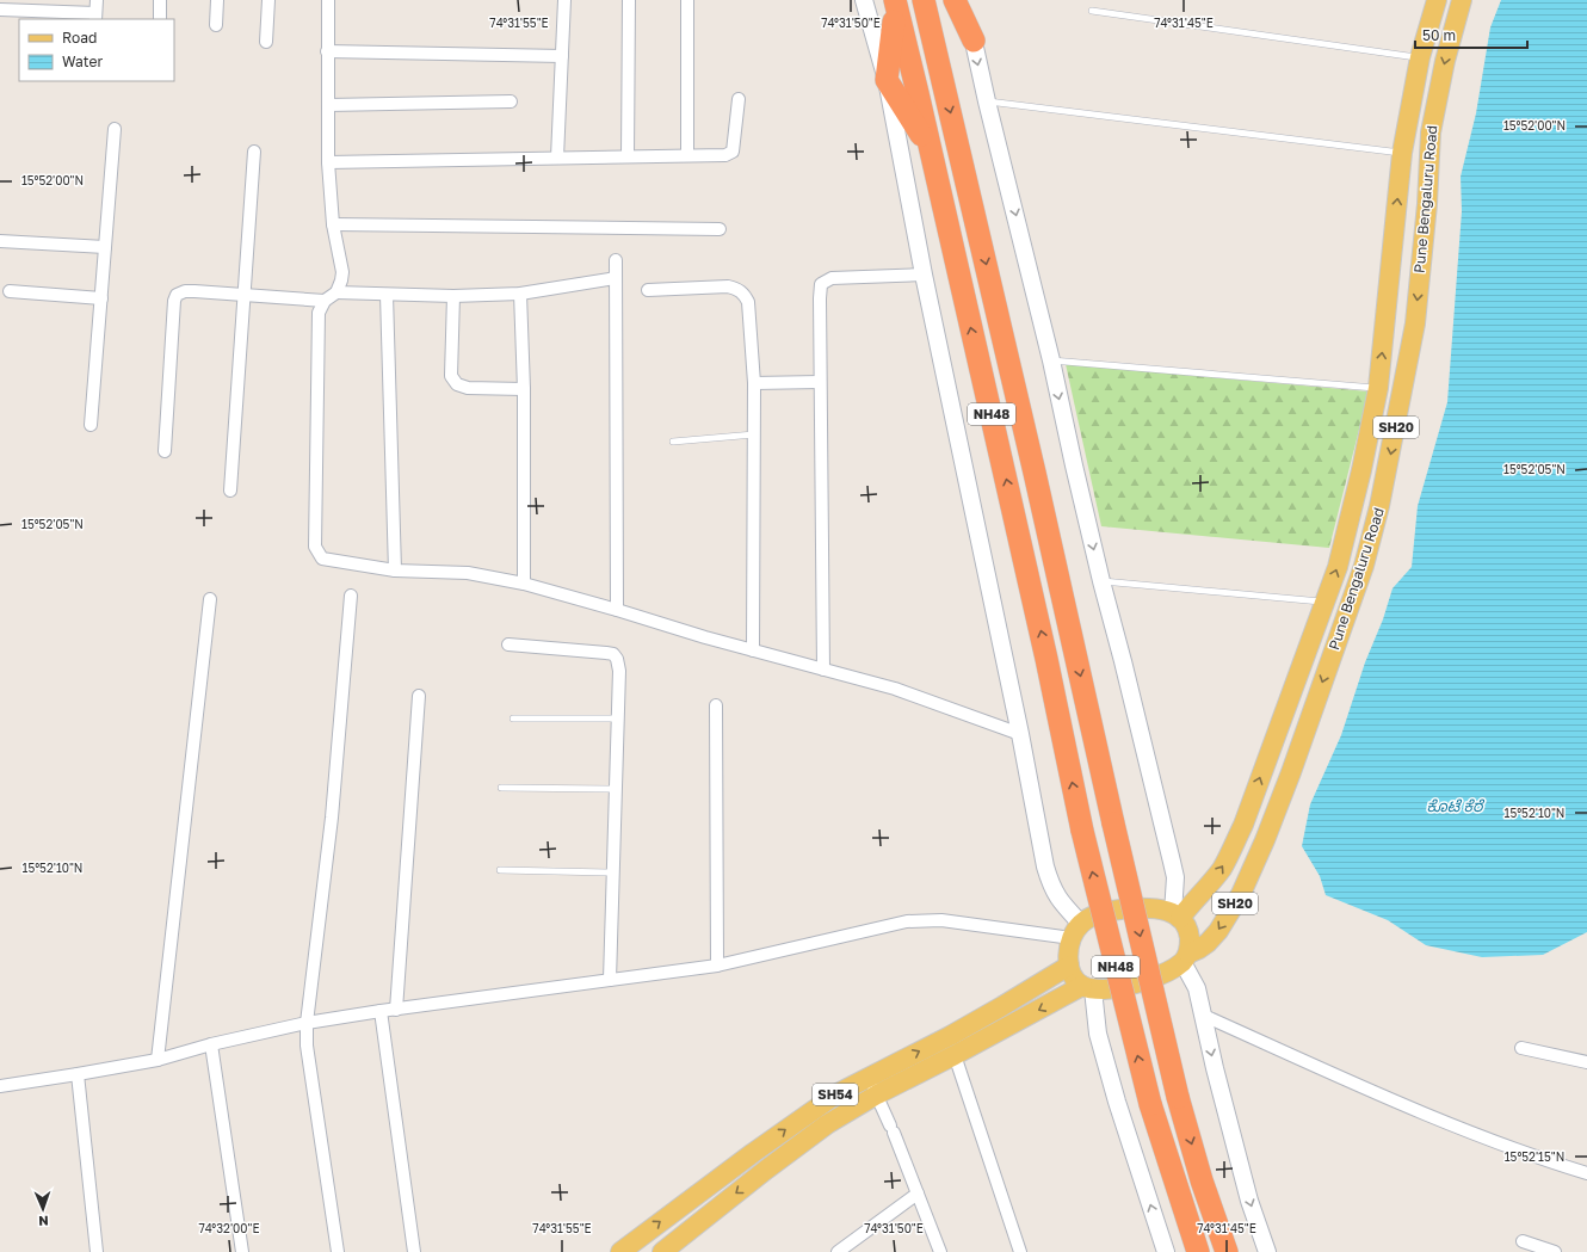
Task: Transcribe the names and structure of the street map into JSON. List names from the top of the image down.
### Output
{
  "streets": {
    "highway": ["NH48"],
    "main road": ["Pune Bengaluru Road", "SH20", "SH54"]
  },
  "crossings": [
    ["Pune Bengaluru Road", "SH54"]
  ],
  "water": ["ಕೊಟೆ ಕೆರೆ"],
  "legend": ["Road", "Water"],
  "scale_bar": "50 m",
  "north": "bottom",
  "coordinates": [
    "74°31'55\"E",
    "74°31'50\"E",
    "74°31'45\"E",
    "15°52'00\"N",
    "15°52'05\"N",
    "15°52'10\"N",
    "15°52'15\"N",
    "74°32'00\"E"
  ]
}
